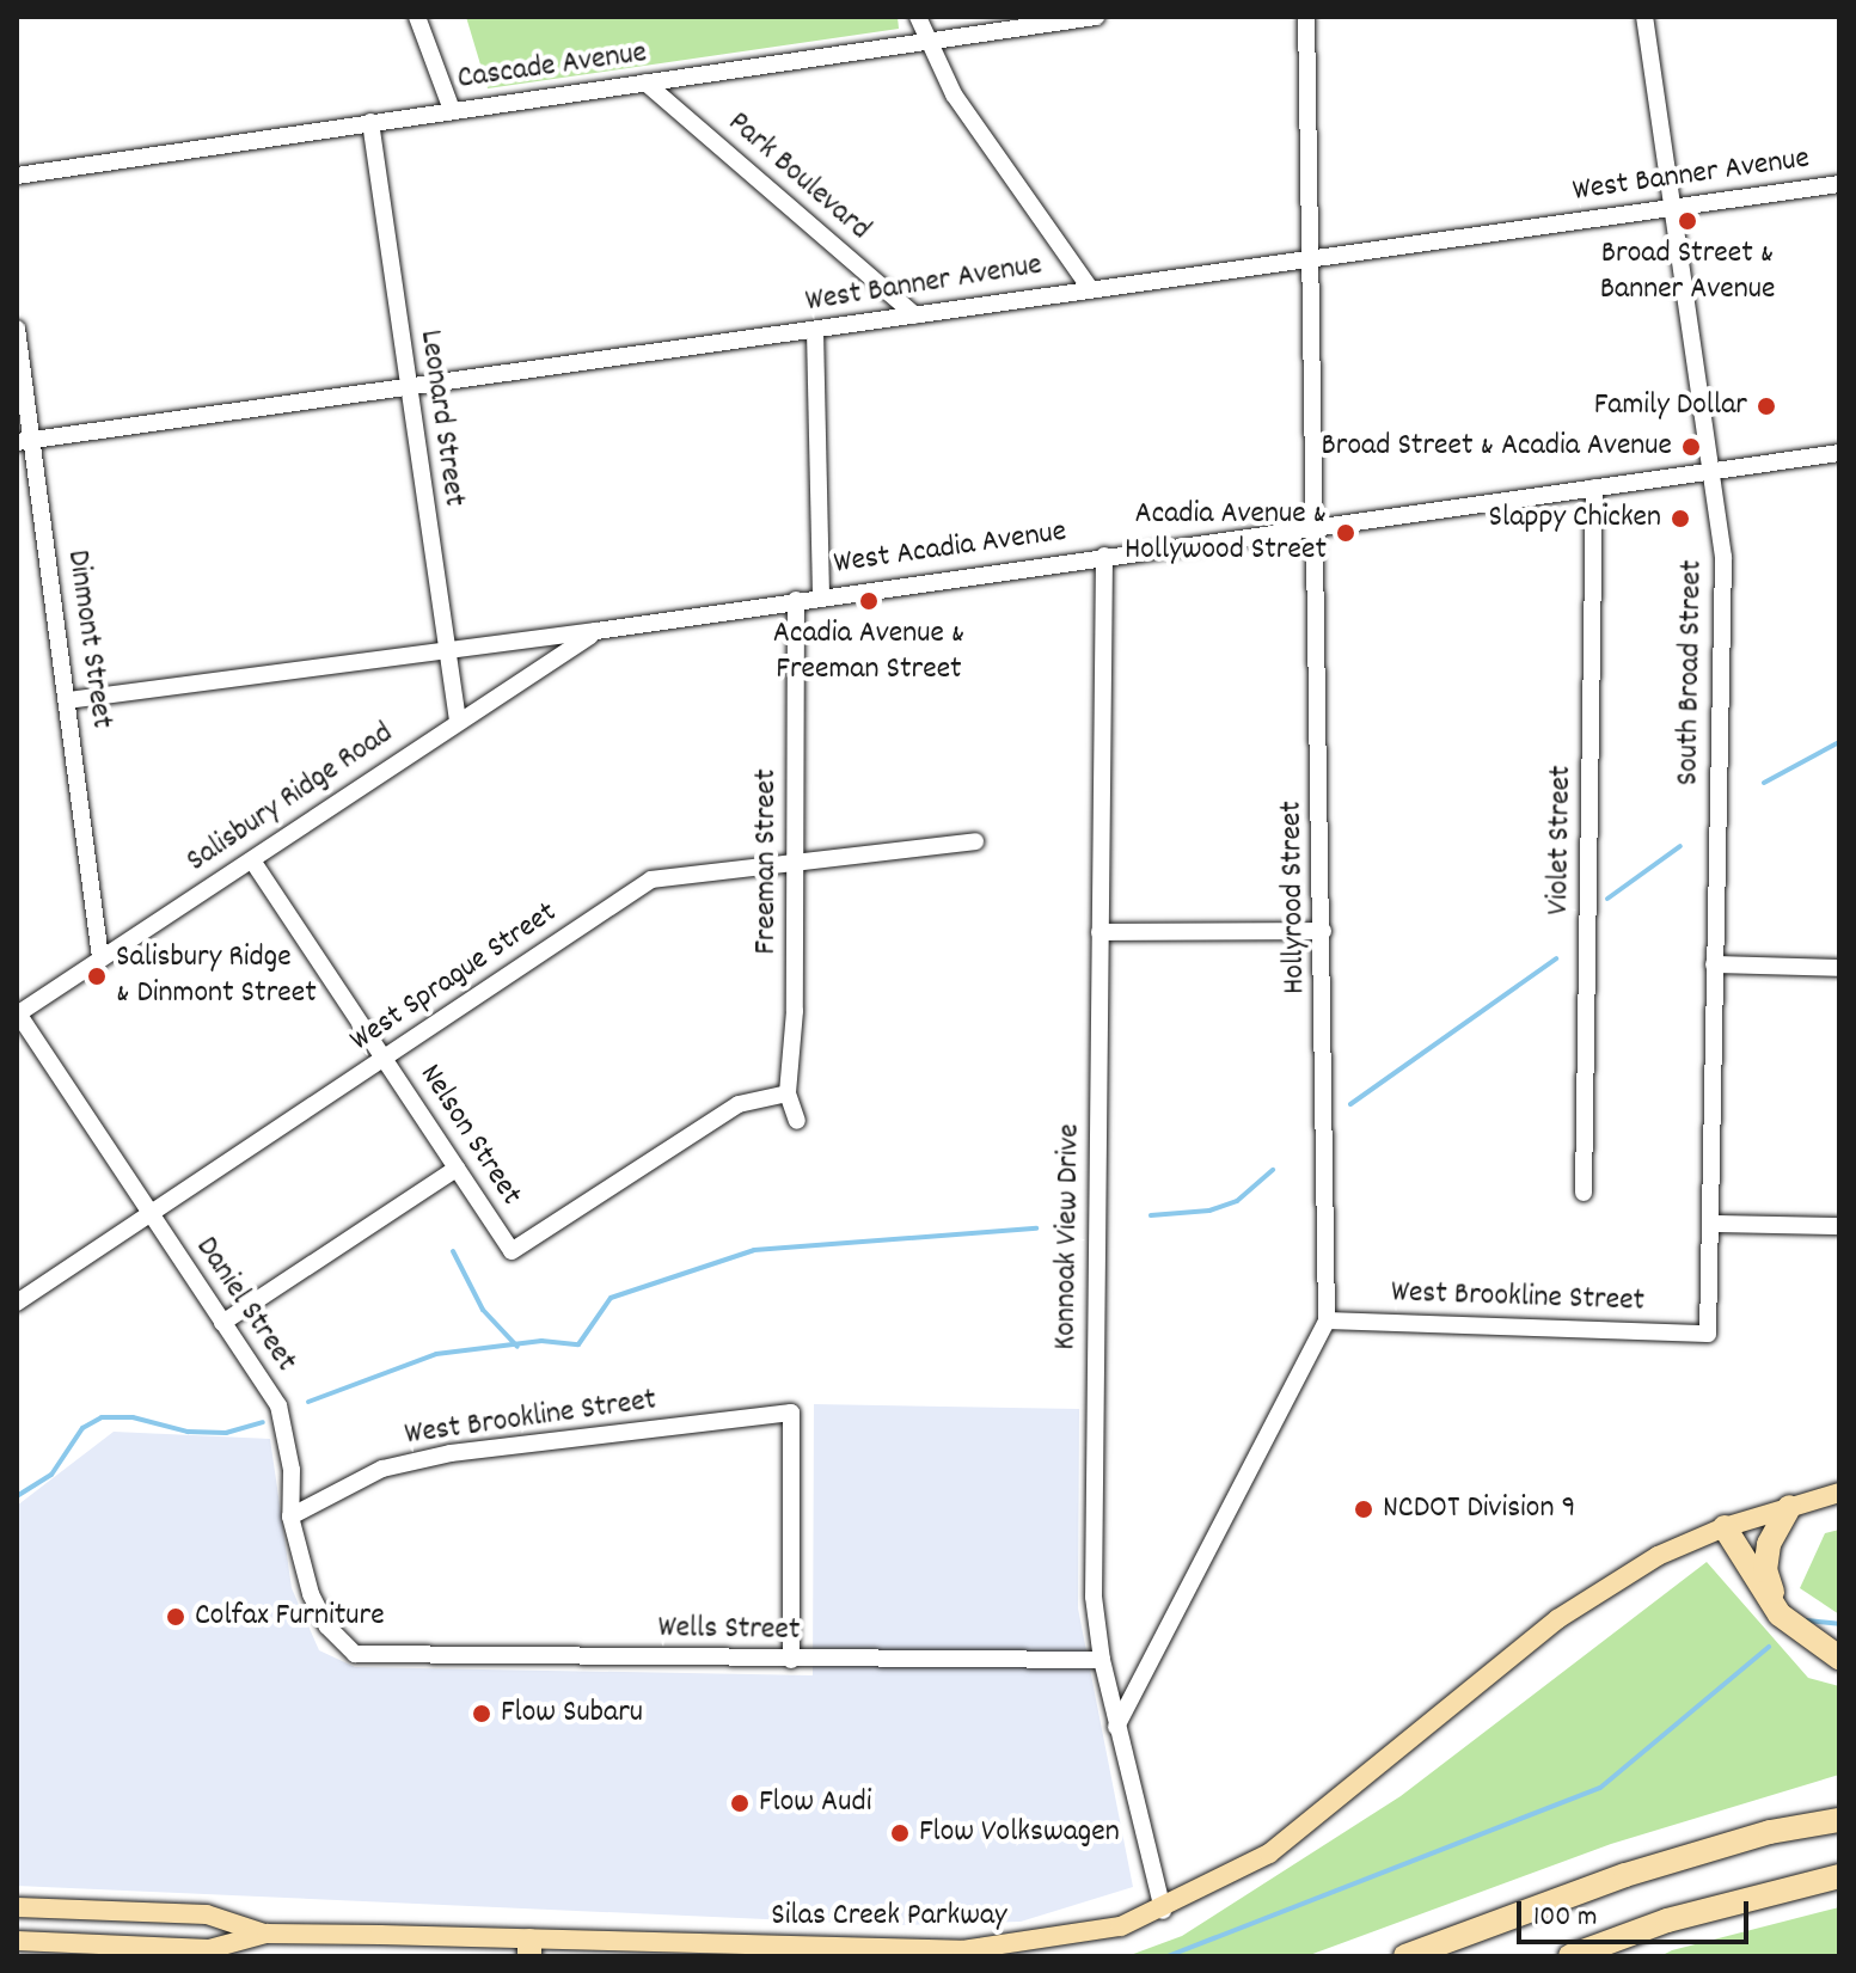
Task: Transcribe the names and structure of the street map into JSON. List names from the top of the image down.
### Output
{
  "streets": {
    "main road": ["Silas Creek Parkway"],
    "street": [
      "Cascade Avenue",
      "West Banner Avenue",
      "Park Boulevard",
      "Leonard Street",
      "West Acadia Avenue",
      "Dinmont Street",
      "South Broad Street",
      "Salisbury Ridge Road",
      "Violet Street",
      "Freeman Street",
      "Hollyrood Street",
      "West Sprague Street",
      "Nelson Street",
      "Konnoak View Drive",
      "West Brookline Street",
      "Daniel Street",
      "Wells Street"
    ]
  },
  "crossings": [
    ["Cascade Avenue", "Park Boulevard"],
    ["Cascade Avenue", "Leonard Street"],
    ["West Banner Avenue", "Park Boulevard"],
    ["West Banner Avenue", "Leonard Street"],
    ["West Banner Avenue", "Dinmont Street"],
    ["West Banner Avenue", "South Broad Street"],
    ["West Banner Avenue", "Hollyrood Street"],
    ["Leonard Street", "West Acadia Avenue"],
    ["Leonard Street", "Salisbury Ridge Road"],
    ["West Acadia Avenue", "Dinmont Street"],
    ["West Acadia Avenue", "South Broad Street"],
    ["West Acadia Avenue", "Salisbury Ridge Road"],
    ["West Acadia Avenue", "Violet Street"],
    ["West Acadia Avenue", "Freeman Street"],
    ["West Acadia Avenue", "Hollyrood Street"],
    ["West Acadia Avenue", "Konnoak View Drive"],
    ["Dinmont Street", "Salisbury Ridge Road"],
    ["South Broad Street", "West Brookline Street"],
    ["Salisbury Ridge Road", "Nelson Street"],
    ["Salisbury Ridge Road", "Daniel Street"],
    ["Freeman Street", "West Sprague Street"],
    ["Freeman Street", "Nelson Street"],
    ["Hollyrood Street", "Konnoak View Drive"],
    ["Hollyrood Street", "West Brookline Street"],
    ["West Sprague Street", "Nelson Street"],
    ["West Sprague Street", "Daniel Street"],
    ["Konnoak View Drive", "Wells Street"],
    ["Konnoak View Drive", "Silas Creek Parkway"],
    ["West Brookline Street", "Daniel Street"],
    ["West Brookline Street", "Wells Street"],
    ["Daniel Street", "Wells Street"]
  ],
  "places": [
    "Broad Street & Banner Avenue",
    "Family Dollar",
    "Broad Street & Acadia Avenue",
    "Slappy Chicken",
    "Acadia Avenue & Hollywood Street",
    "Acadia Avenue & Freeman Street",
    "Salisbury Ridge & Dinmont Street",
    "NCDOT Division 9",
    "Colfax Furniture",
    "Flow Subaru",
    "Flow Audi",
    "Flow Volkswagen"
  ],
  "scale_bar": "100 m"
}
